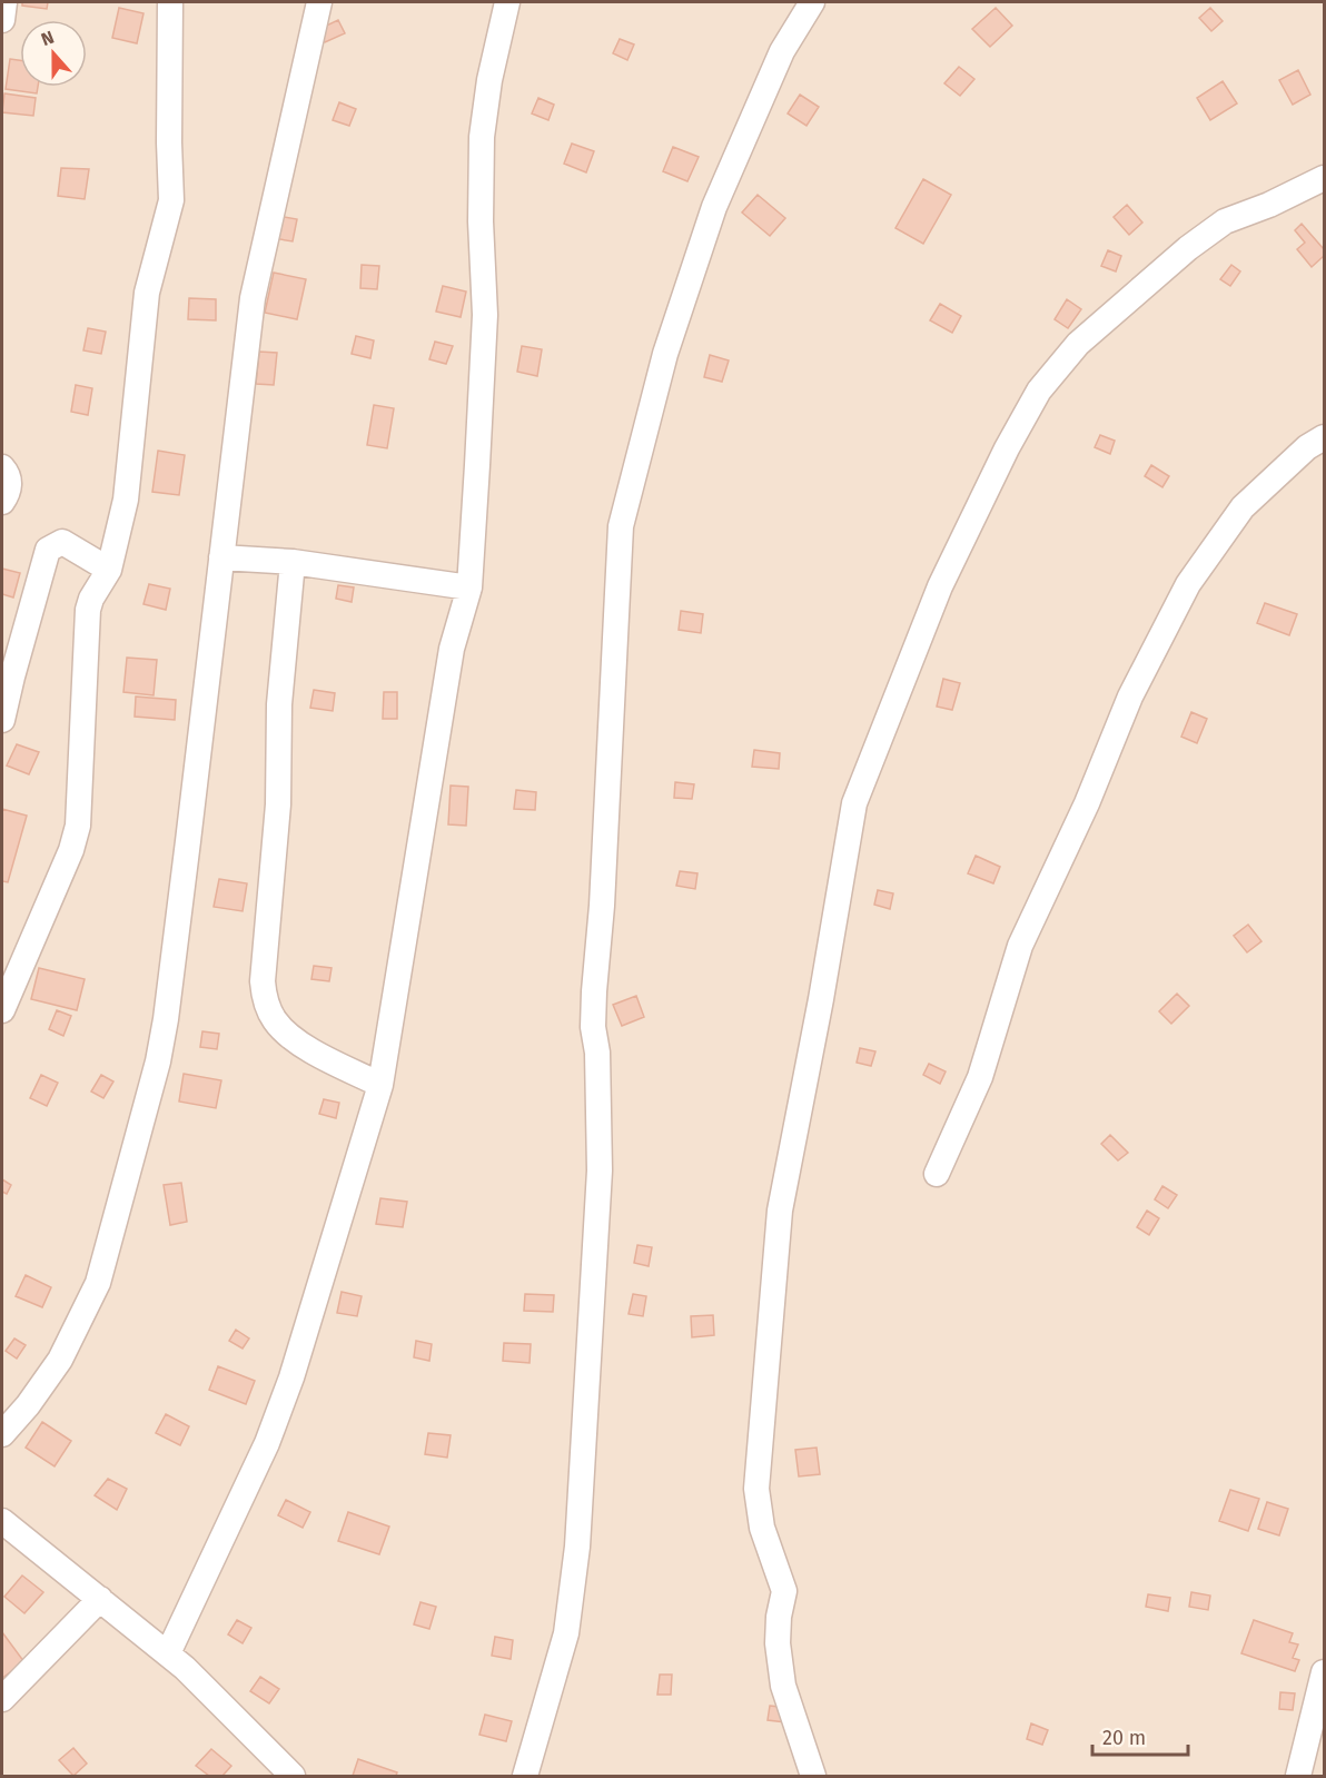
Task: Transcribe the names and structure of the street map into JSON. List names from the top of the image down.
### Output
{
  "scale_bar": "20 m",
  "north": "top"
}
